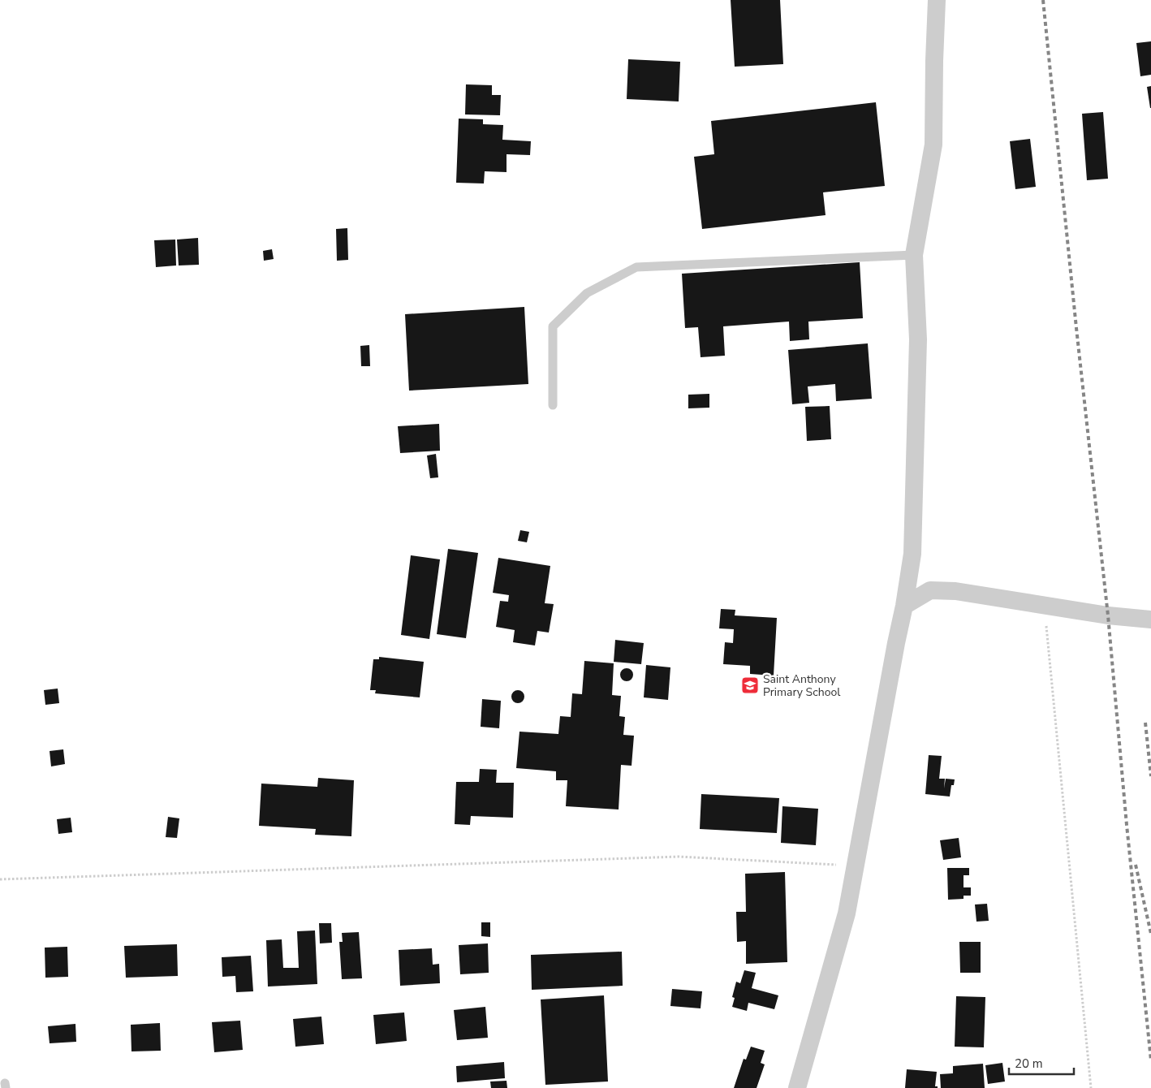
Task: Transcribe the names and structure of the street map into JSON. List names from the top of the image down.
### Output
{
  "places": {
    "school or university": ["Saint Anthony Primary School"]
  },
  "scale_bar": "20 m"
}
